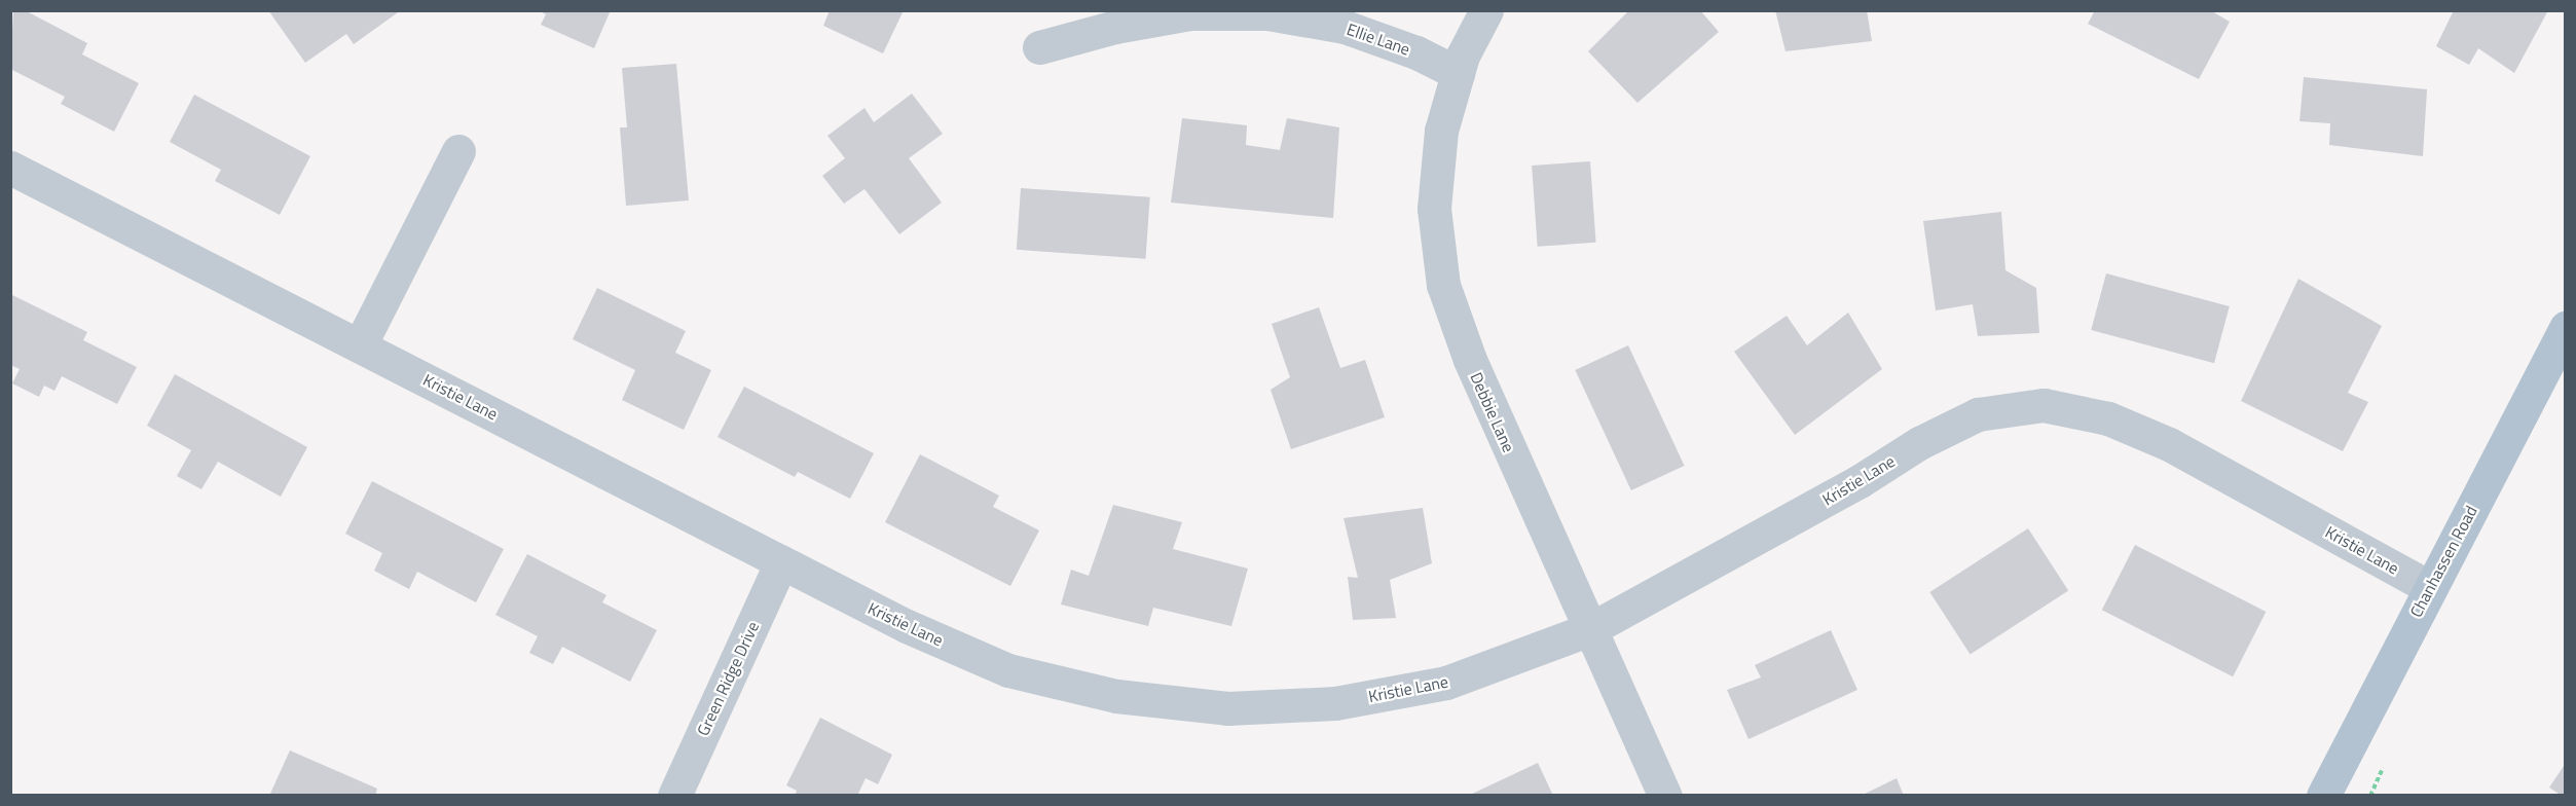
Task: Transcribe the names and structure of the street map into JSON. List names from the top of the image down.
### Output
{
  "streets": {
    "main road": ["Chanhassen Road"],
    "street": [
      "Ellie Lane",
      "Kristie Lane",
      "Debbie Lane",
      "Green Ridge Drive"
    ]
  },
  "crossings": [
    ["Ellie Lane", "Debbie Lane"],
    ["Kristie Lane", "Debbie Lane"],
    ["Kristie Lane", "Chanhassen Road"],
    ["Kristie Lane", "Green Ridge Drive"]
  ]
}
